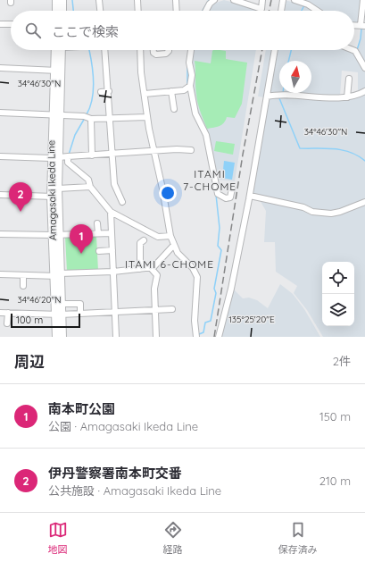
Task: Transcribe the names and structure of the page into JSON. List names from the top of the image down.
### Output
{
  "streets": {
    "main road": ["Amagasaki Ikeda Line"]
  },
  "districts": ["ITAMI 7-CHOME", "ITAMI 6-CHOME"],
  "scale_bar": "100 m",
  "north": "top",
  "page": {
    "search": "ここで検索",
    "pins": ["2", "1"],
    "scale": "100 m",
    "heading": ["周辺", "2件"],
    "list": [
      {
        "mark": "1",
        "name": "南本町公園",
        "note": "公園 · Amagasaki Ikeda Line",
        "value": "150 m"
      },
      {
        "mark": "2",
        "name": "伊丹警察署南本町交番",
        "note": "公共施設 · Amagasaki Ikeda Line",
        "value": "210 m"
      }
    ],
    "nav": ["地図", "経路", "保存済み"]
  },
  "coordinates": ["34°46'30\"N", "34°46'20\"N", "135°25'20\"E"]
}
